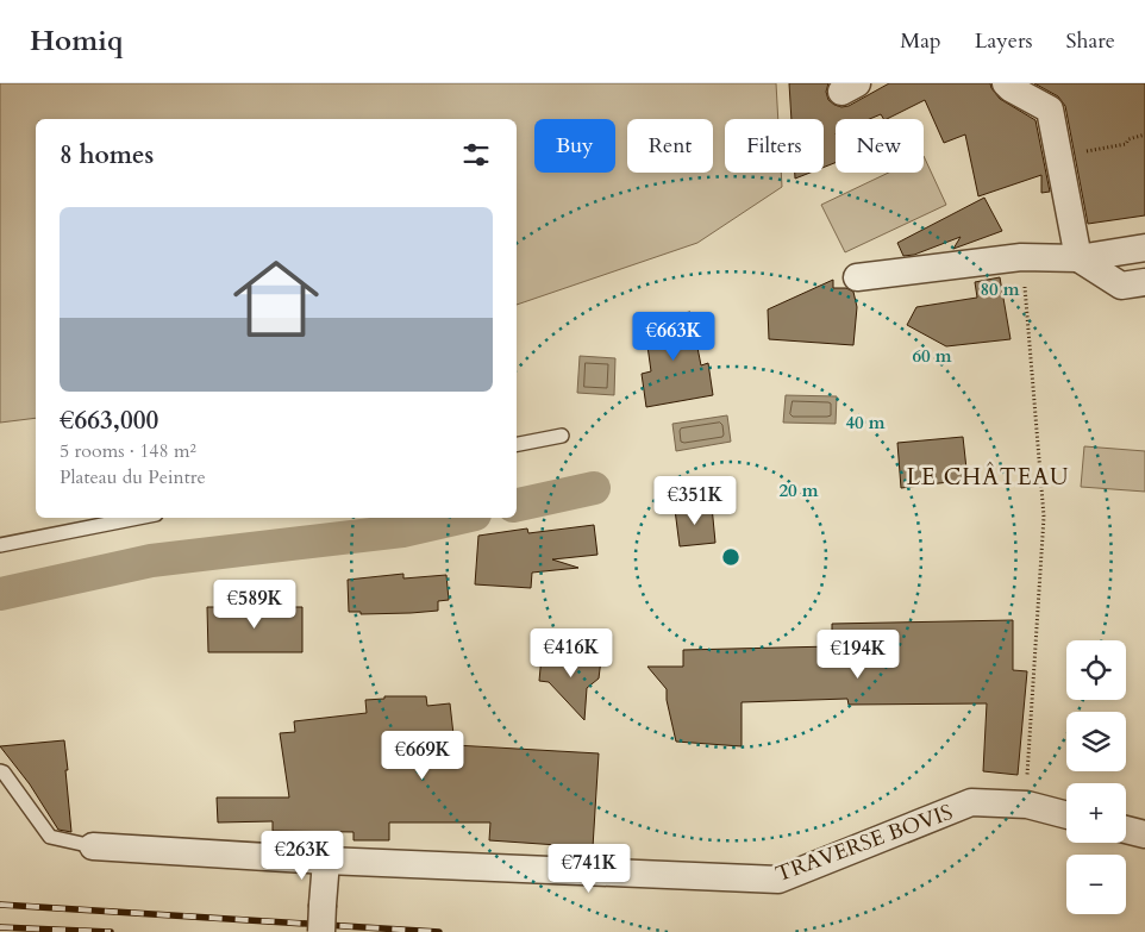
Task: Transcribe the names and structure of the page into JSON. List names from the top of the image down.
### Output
{
  "streets": {
    "street": ["TRAVERSE BOVIS"]
  },
  "districts": ["LE CHÂTEAU"],
  "page": {
    "header": "Homiq",
    "nav": ["Map", "Layers", "Share"],
    "chip": [
      "Buy",
      "Rent",
      "Filters",
      "New"
    ],
    "heading": "8 homes",
    "list": [
      {
        "name": "€663,000",
        "note": "5 rooms · 148 m² · Plateau du Peintre"
      }
    ],
    "price": [
      "€663K",
      "€351K",
      "€589K",
      "€416K",
      "€194K",
      "€669K",
      "€263K",
      "€741K"
    ],
    "map_buttons": ["+", "−"]
  },
  "rings": [
    "80 m",
    "60 m",
    "40 m",
    "20 m"
  ]
}
